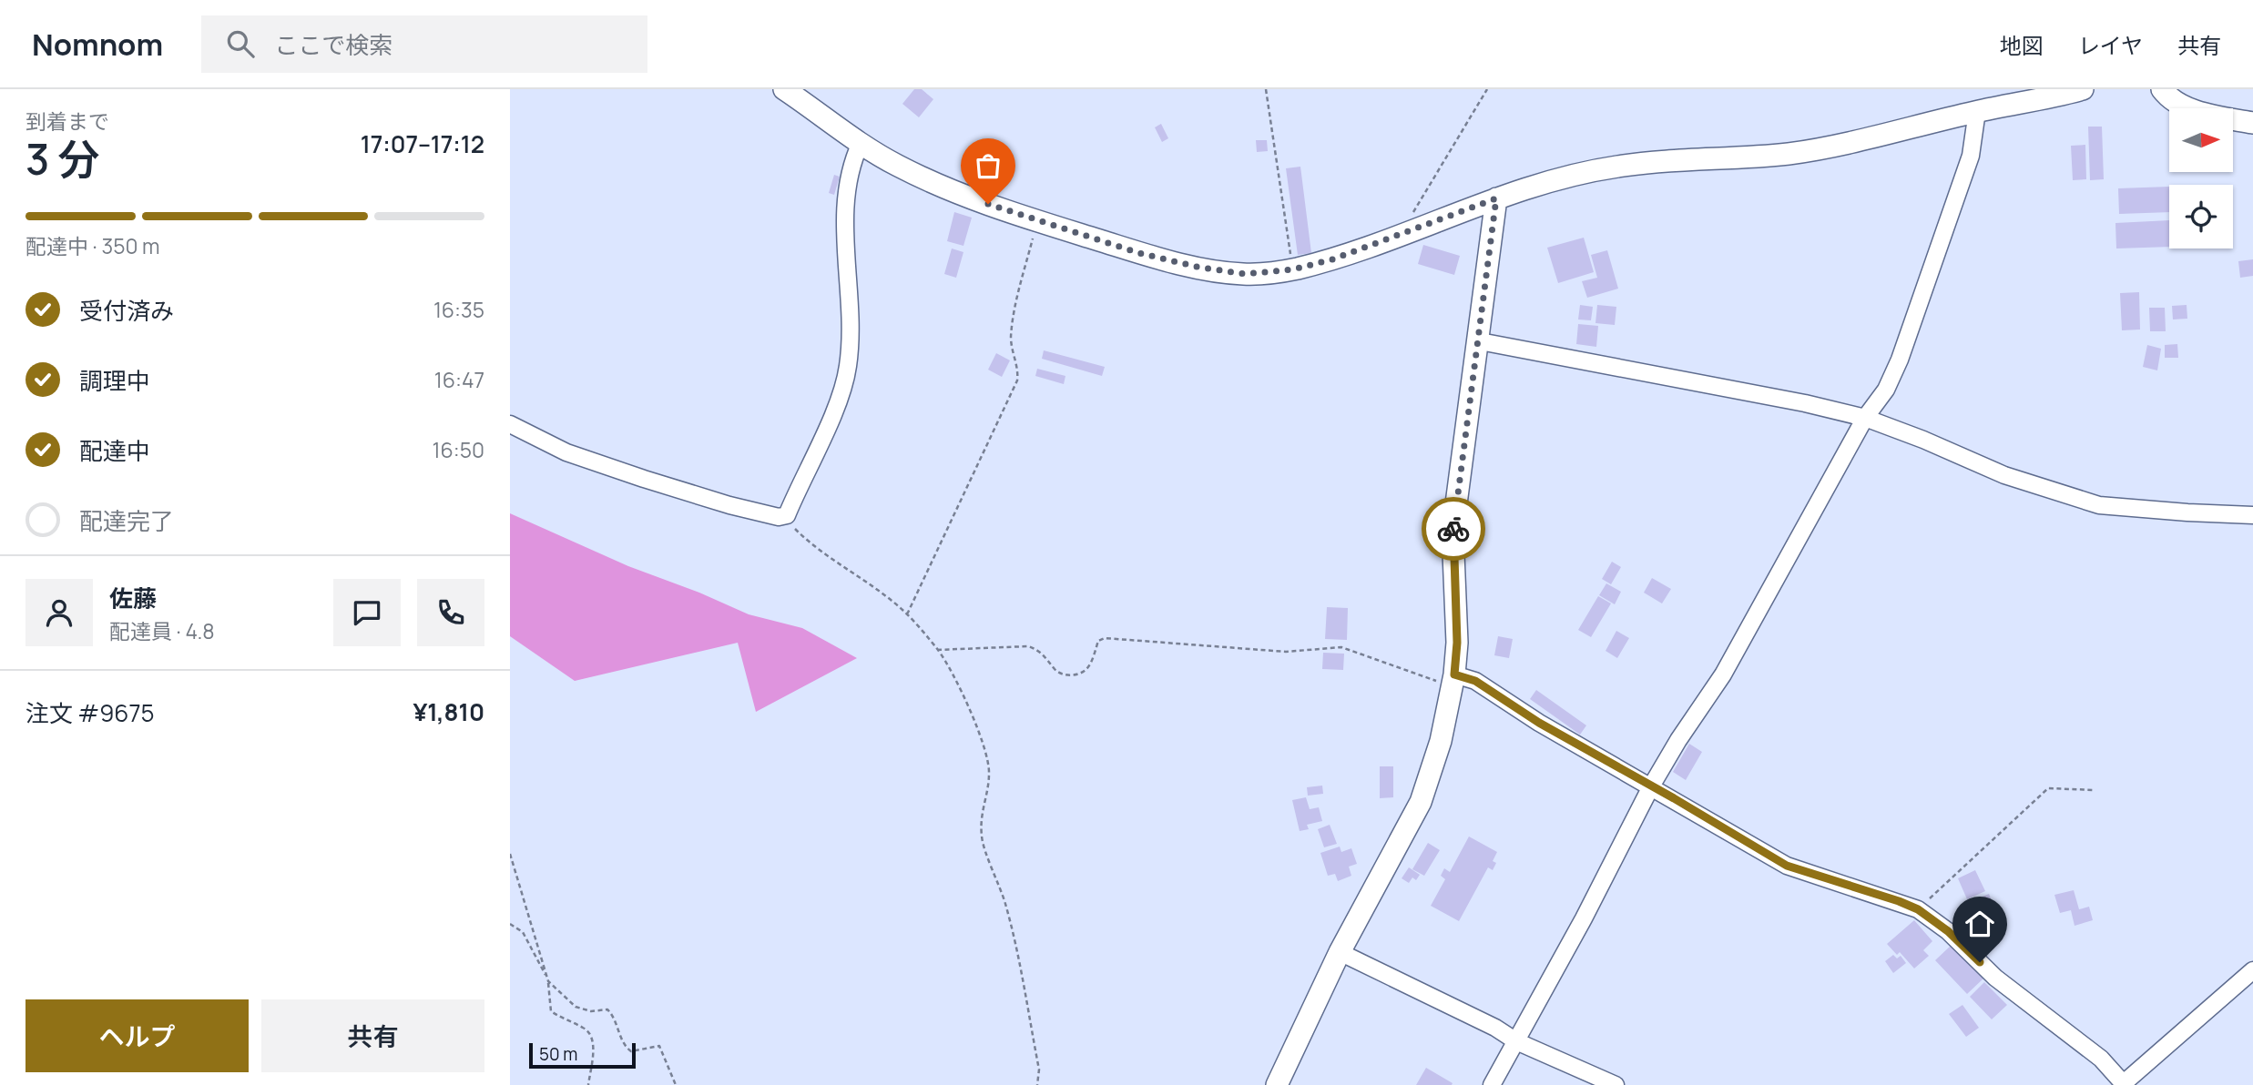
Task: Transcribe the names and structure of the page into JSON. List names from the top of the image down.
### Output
{
  "scale_bar": "50 m",
  "north": "right",
  "page": {
    "header": "Nomnom",
    "search": "ここで検索",
    "nav": ["地図", "レイヤ", "共有"],
    "heading": ["3 分", "到着まで", "17:07–17:12"],
    "panel": [
      "佐藤",
      "配達員 · 4.8",
      "注文 #9675",
      "¥1,810"
    ],
    "bar": "配達中 · 350 m",
    "list": [
      ["受付済み", "16:35"],
      ["調理中", "16:47"],
      ["配達中", "16:50"],
      "配達完了"
    ],
    "buttons": ["ヘルプ", "共有"],
    "scale": "50 m"
  }
}
